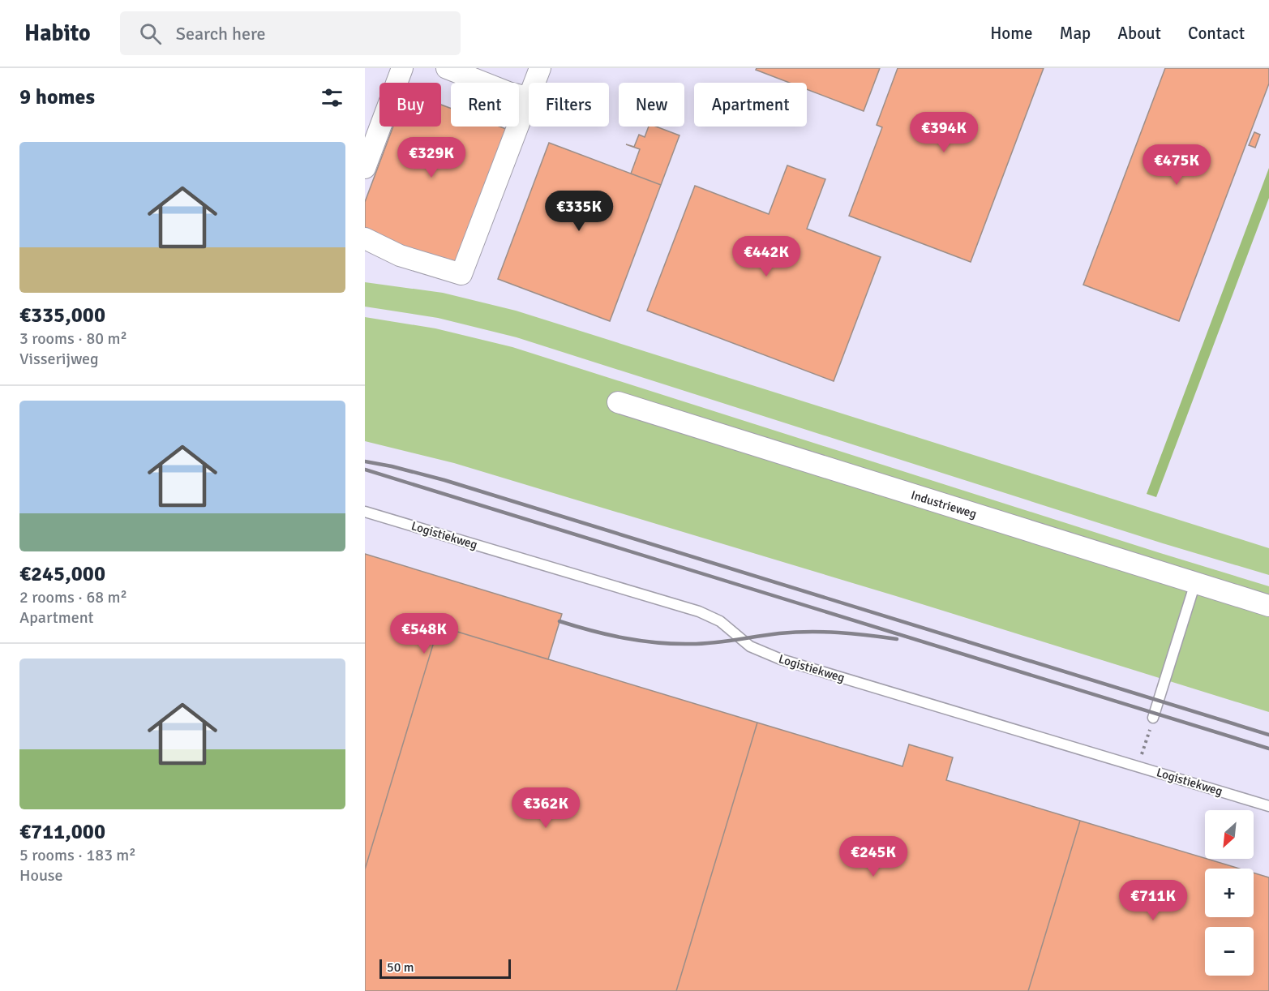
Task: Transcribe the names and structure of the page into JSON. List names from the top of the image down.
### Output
{
  "streets": {
    "street": ["Industrieweg"],
    "lane": ["Logistiekweg"]
  },
  "scale_bar": "50 m",
  "north": "bottom left",
  "page": {
    "header": "Habito",
    "search": "Search here",
    "nav": [
      "Home",
      "Map",
      "About",
      "Contact"
    ],
    "heading": "9 homes",
    "chip": [
      "Buy",
      "Rent",
      "Filters",
      "New",
      "Apartment"
    ],
    "price": [
      "€394K",
      "€329K",
      "€475K",
      "€335K",
      "€442K",
      "€548K",
      "€362K",
      "€245K",
      "€711K"
    ],
    "list": [
      {
        "name": "€335,000",
        "note": "3 rooms · 80 m² · Visserijweg"
      },
      {
        "name": "€245,000",
        "note": "2 rooms · 68 m² · Apartment"
      },
      {
        "name": "€711,000",
        "note": "5 rooms · 183 m² · House"
      }
    ],
    "map_buttons": ["+", "−"],
    "scale": "50 m"
  }
}
